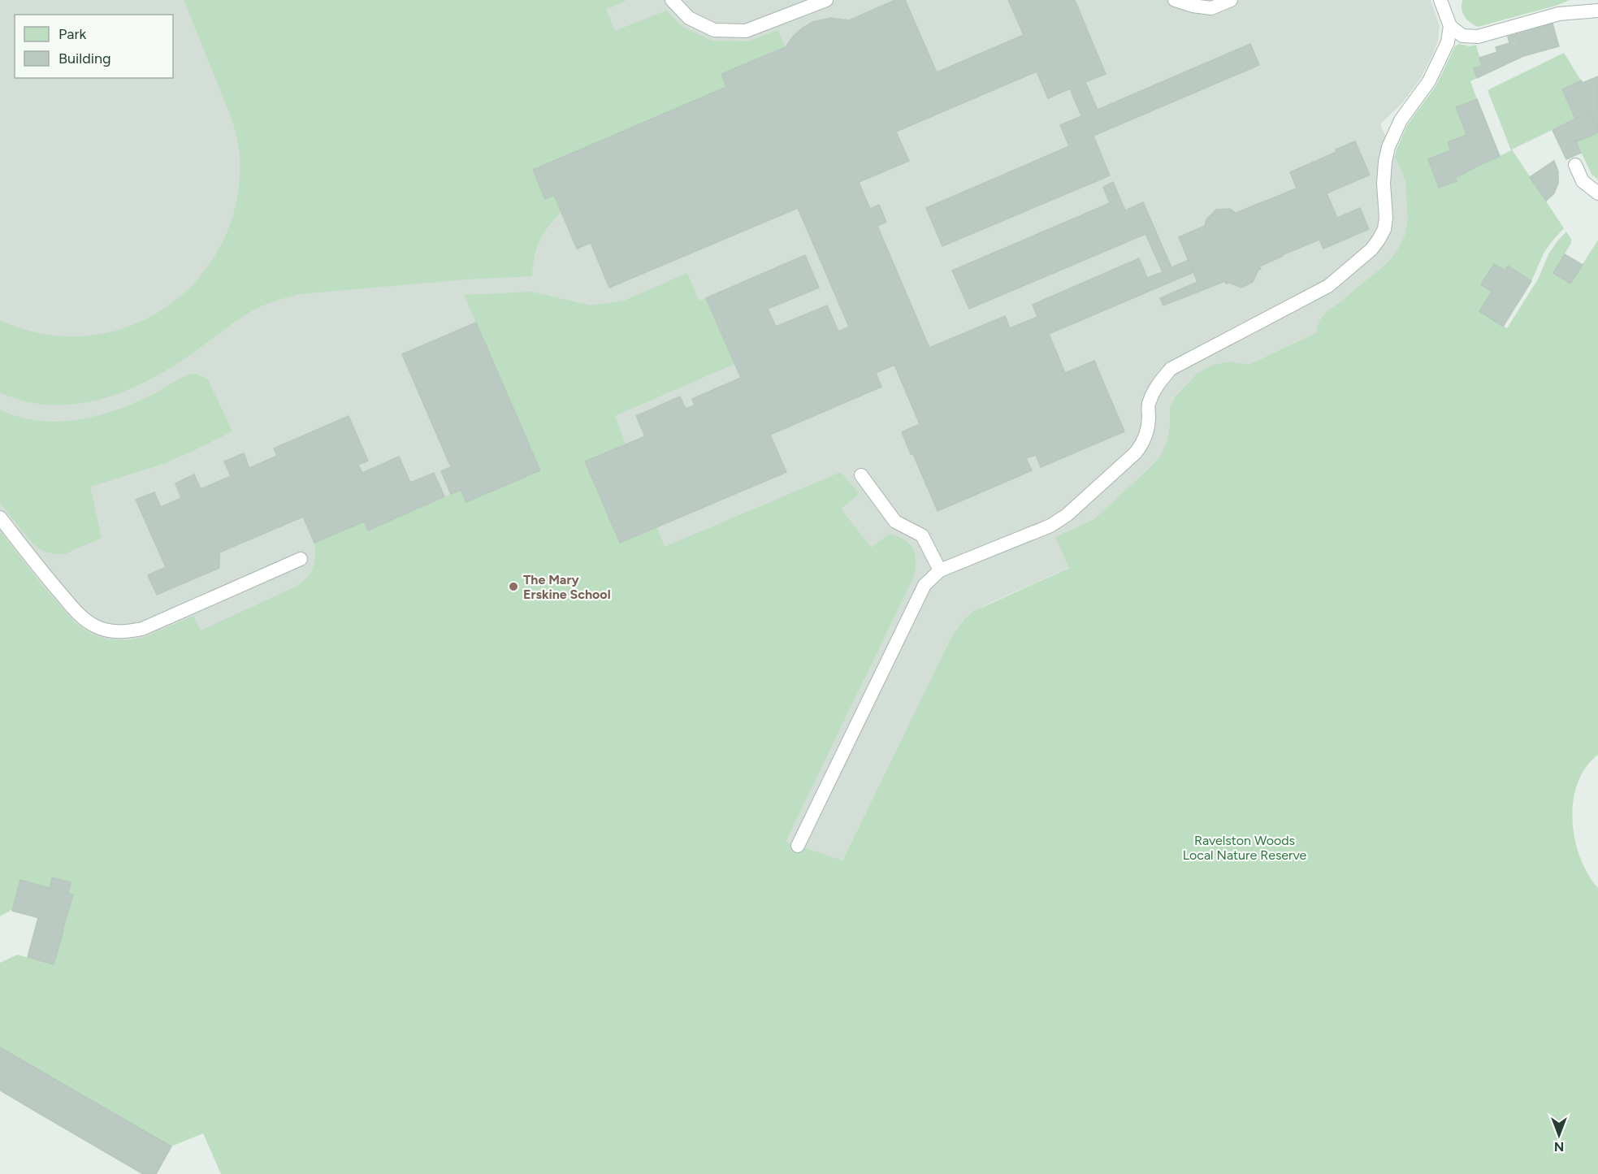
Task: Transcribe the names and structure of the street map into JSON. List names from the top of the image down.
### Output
{
  "parks": ["Ravelston Woods Local Nature Reserve"],
  "places": ["The Mary Erskine School"],
  "legend": ["Park", "Building"],
  "north": "bottom"
}
